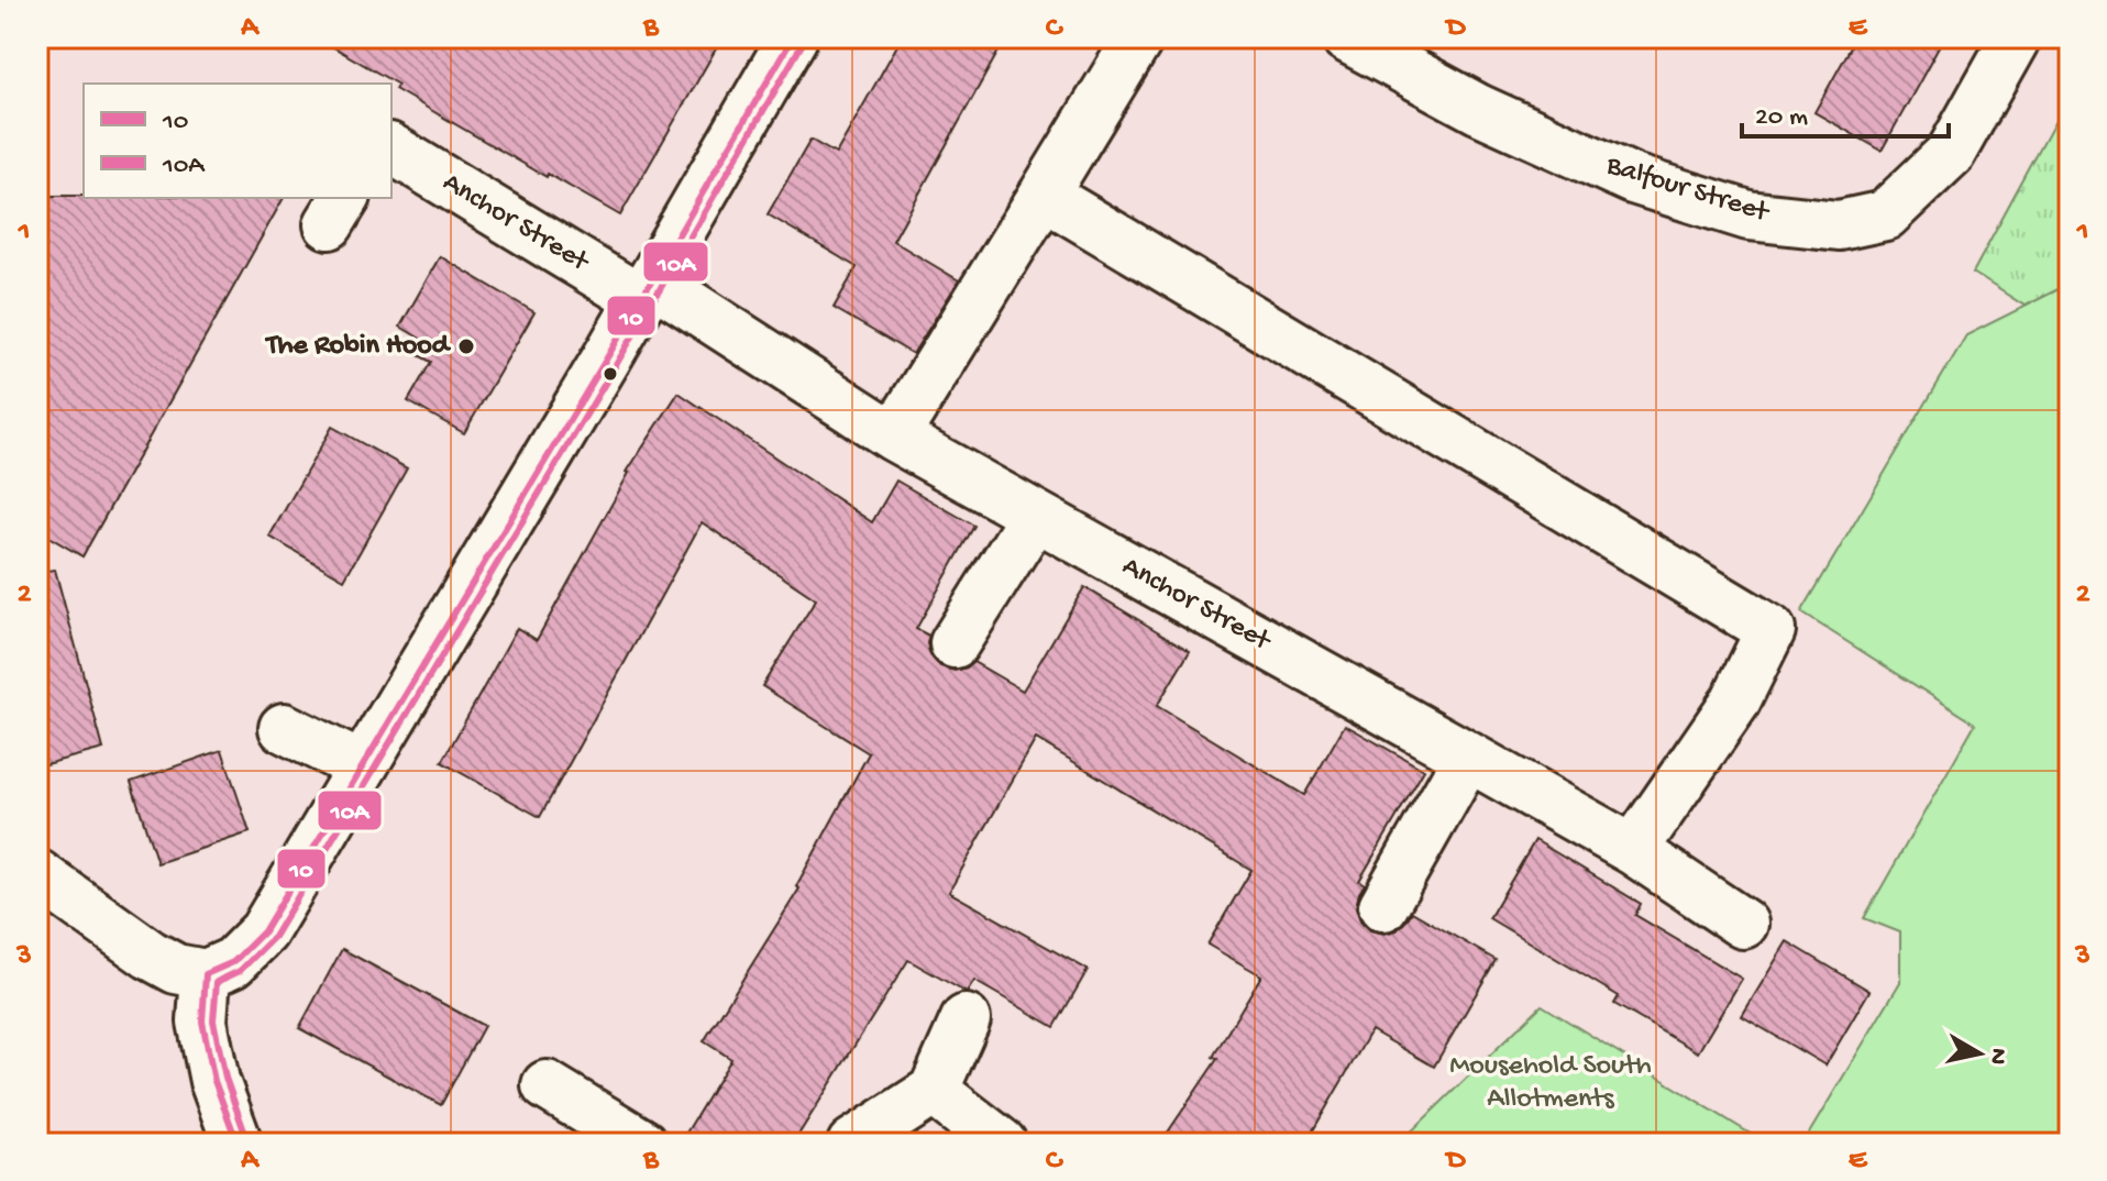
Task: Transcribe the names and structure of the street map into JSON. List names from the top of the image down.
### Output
{
  "streets": {
    "street": ["Balfour Street", "Anchor Street"]
  },
  "parks": ["Mousehold South Allotments"],
  "places": ["The Robin Hood"],
  "lines": ["transit line 10", "transit line 10A"],
  "legend": ["10", "10A"],
  "scale_bar": "20 m",
  "north": "right",
  "grid": {
    "columns": [
      "A",
      "B",
      "C",
      "D",
      "E"
    ],
    "rows": ["1", "2", "3"]
  }
}
